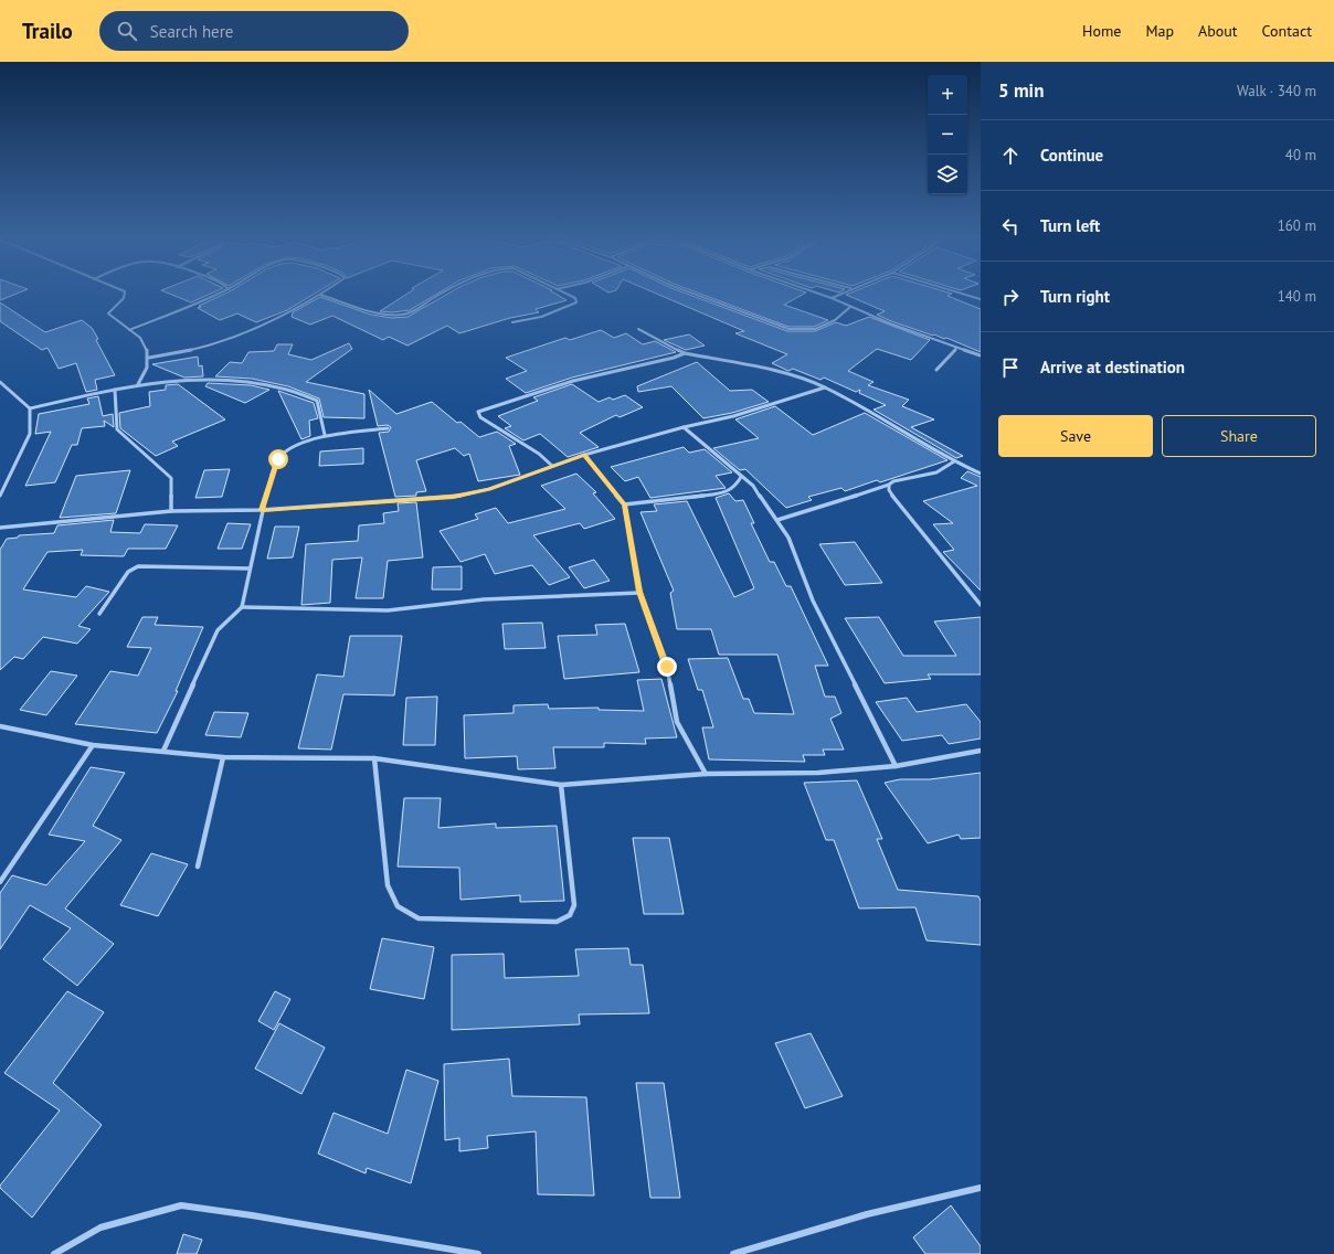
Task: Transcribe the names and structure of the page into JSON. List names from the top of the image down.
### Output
{
  "page": {
    "header": "Trailo",
    "search": "Search here",
    "nav": [
      "Home",
      "Map",
      "About",
      "Contact"
    ],
    "heading": ["5 min", "Walk · 340 m"],
    "map_buttons": ["+", "−"],
    "list": [
      ["Continue", "40 m"],
      ["Turn left", "160 m"],
      ["Turn right", "140 m"],
      "Arrive at destination"
    ],
    "buttons": ["Save", "Share"]
  }
}
